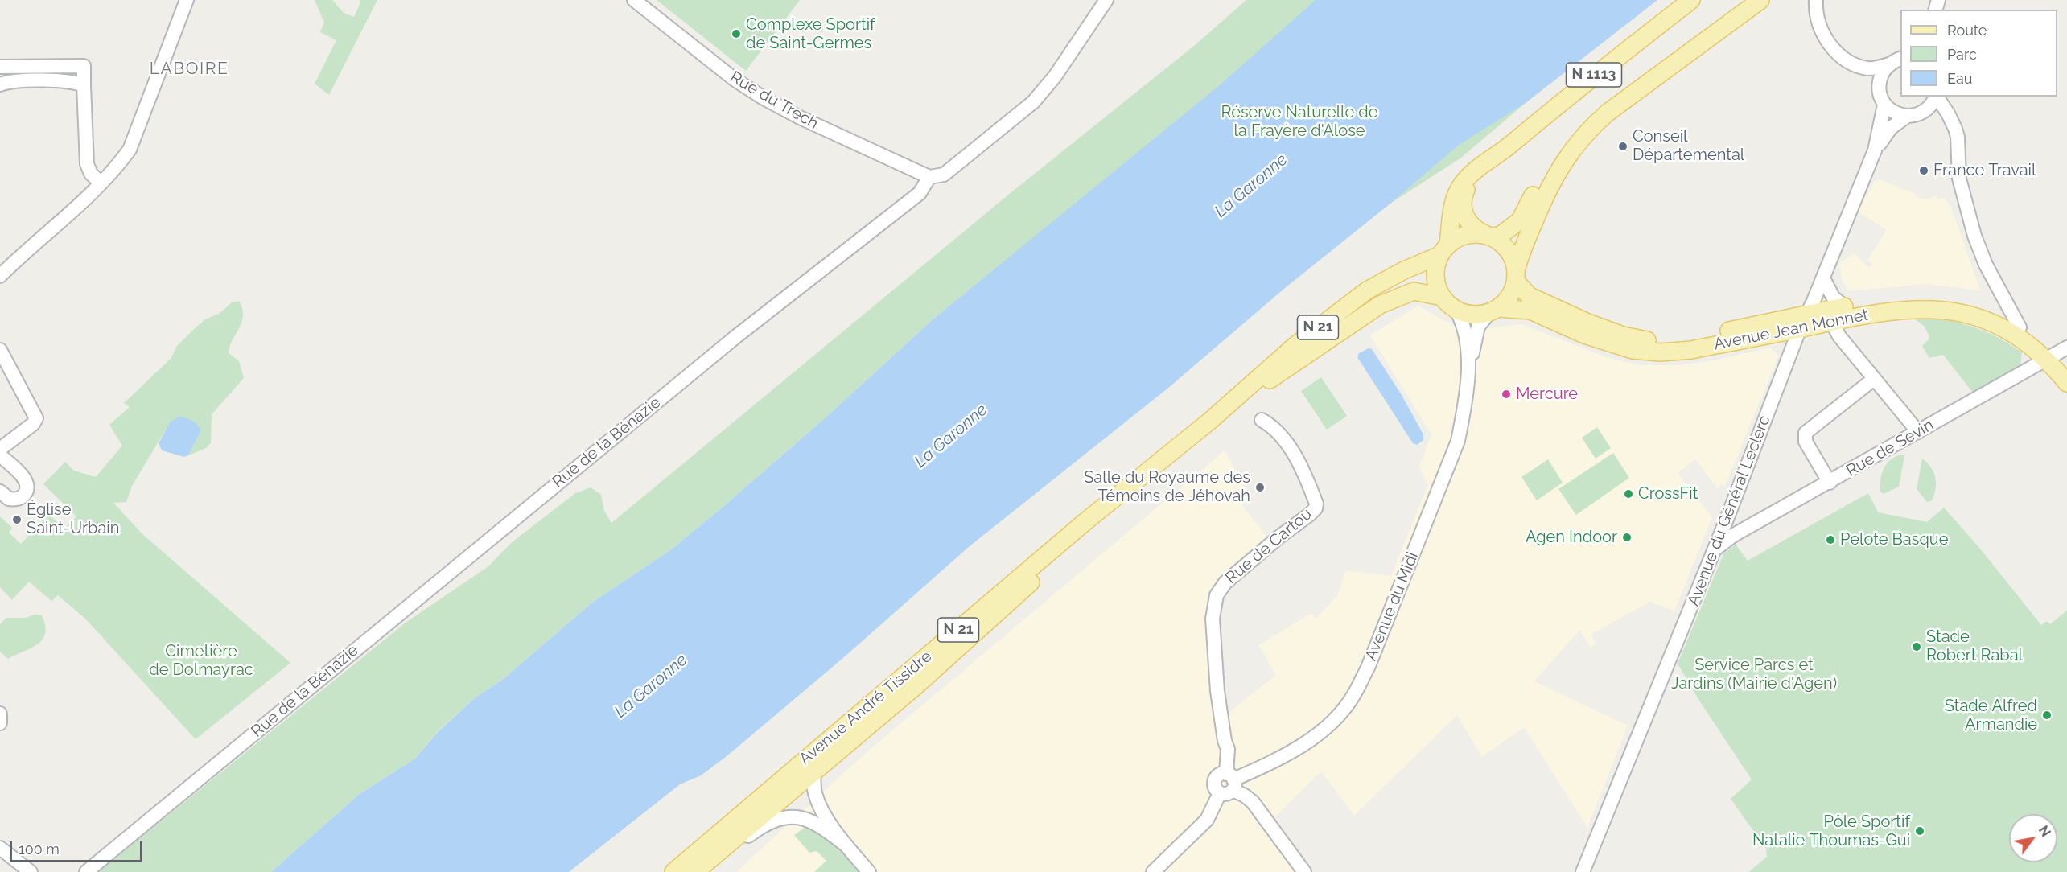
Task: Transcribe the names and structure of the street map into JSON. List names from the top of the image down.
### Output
{
  "streets": {
    "main road": [
      "N 1113",
      "N 21",
      "Avenue Jean Monnet",
      "Avenue André Tissidre"
    ],
    "street": [
      "Rue du Trech",
      "Rue de la Bénazie",
      "Rue de Sevin",
      "Avenue du Général Leclerc",
      "Rue de Cartou",
      "Avenue du Midi"
    ]
  },
  "crossings": [
    ["N 1113", "Avenue Jean Monnet"],
    ["N 1113", "Avenue du Midi"],
    ["N 1113", "Avenue André Tissidre"],
    ["Rue du Trech", "Rue de la Bénazie"],
    ["Avenue Jean Monnet", "Rue de Sevin"],
    ["Avenue Jean Monnet", "Avenue du Général Leclerc"],
    ["Avenue Jean Monnet", "Avenue du Midi"],
    ["Avenue Jean Monnet", "Avenue André Tissidre"],
    ["Rue de Sevin", "Avenue du Général Leclerc"],
    ["Rue de Cartou", "Avenue du Midi"],
    ["Avenue du Midi", "Avenue André Tissidre"]
  ],
  "districts": ["LABOIRE"],
  "water": ["La Garonne"],
  "parks": ["Réserve Naturelle de la Frayère d'Alose", "Cimetière de Dolmayrac", "Service Parcs et Jardins (Mairie d'Agen)"],
  "places": [
    "Complexe Sportif de Saint-Germes",
    "Conseil Départemental",
    "France Travail",
    "Mercure",
    "Salle du Royaume des Témoins de Jéhovah",
    "CrossFit",
    "Église Saint-Urbain",
    "Agen Indoor",
    "Pelote Basque",
    "Stade Robert Rabal",
    "Stade Alfred Armandie",
    "Pôle Sportif Natalie Thoumas-Gui"
  ],
  "legend": ["Route", "Parc", "Eau"],
  "scale_bar": "100 m",
  "north": "top right"
}
